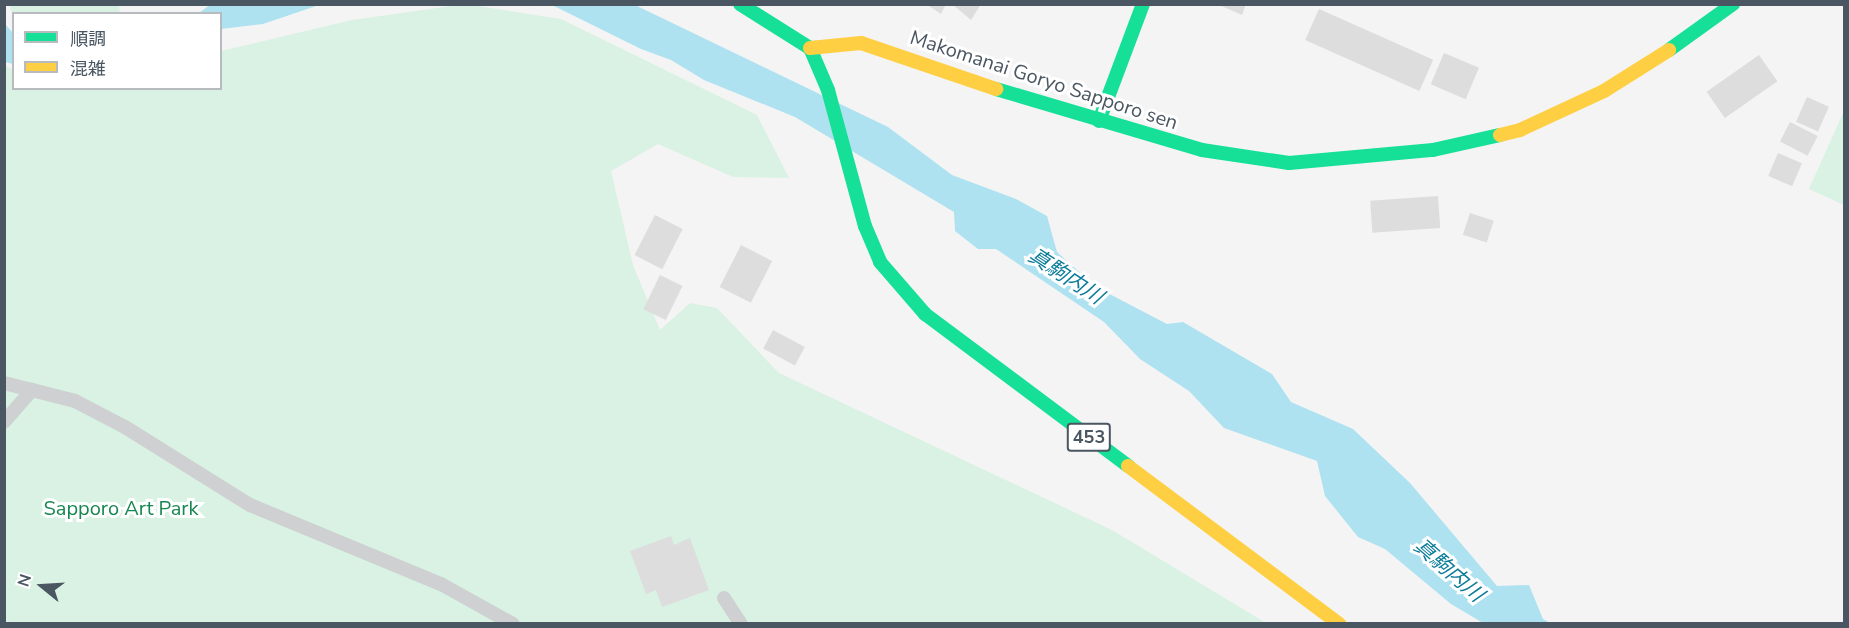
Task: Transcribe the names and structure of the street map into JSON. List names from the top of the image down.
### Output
{
  "streets": {
    "main road": ["Makomanai Goryo Sapporo sen", "453"]
  },
  "crossings": [
    ["Makomanai Goryo Sapporo sen", "453"]
  ],
  "water": ["真駒内川"],
  "parks": ["Sapporo Art Park"],
  "legend": ["順調", "混雑"],
  "north": "left"
}
